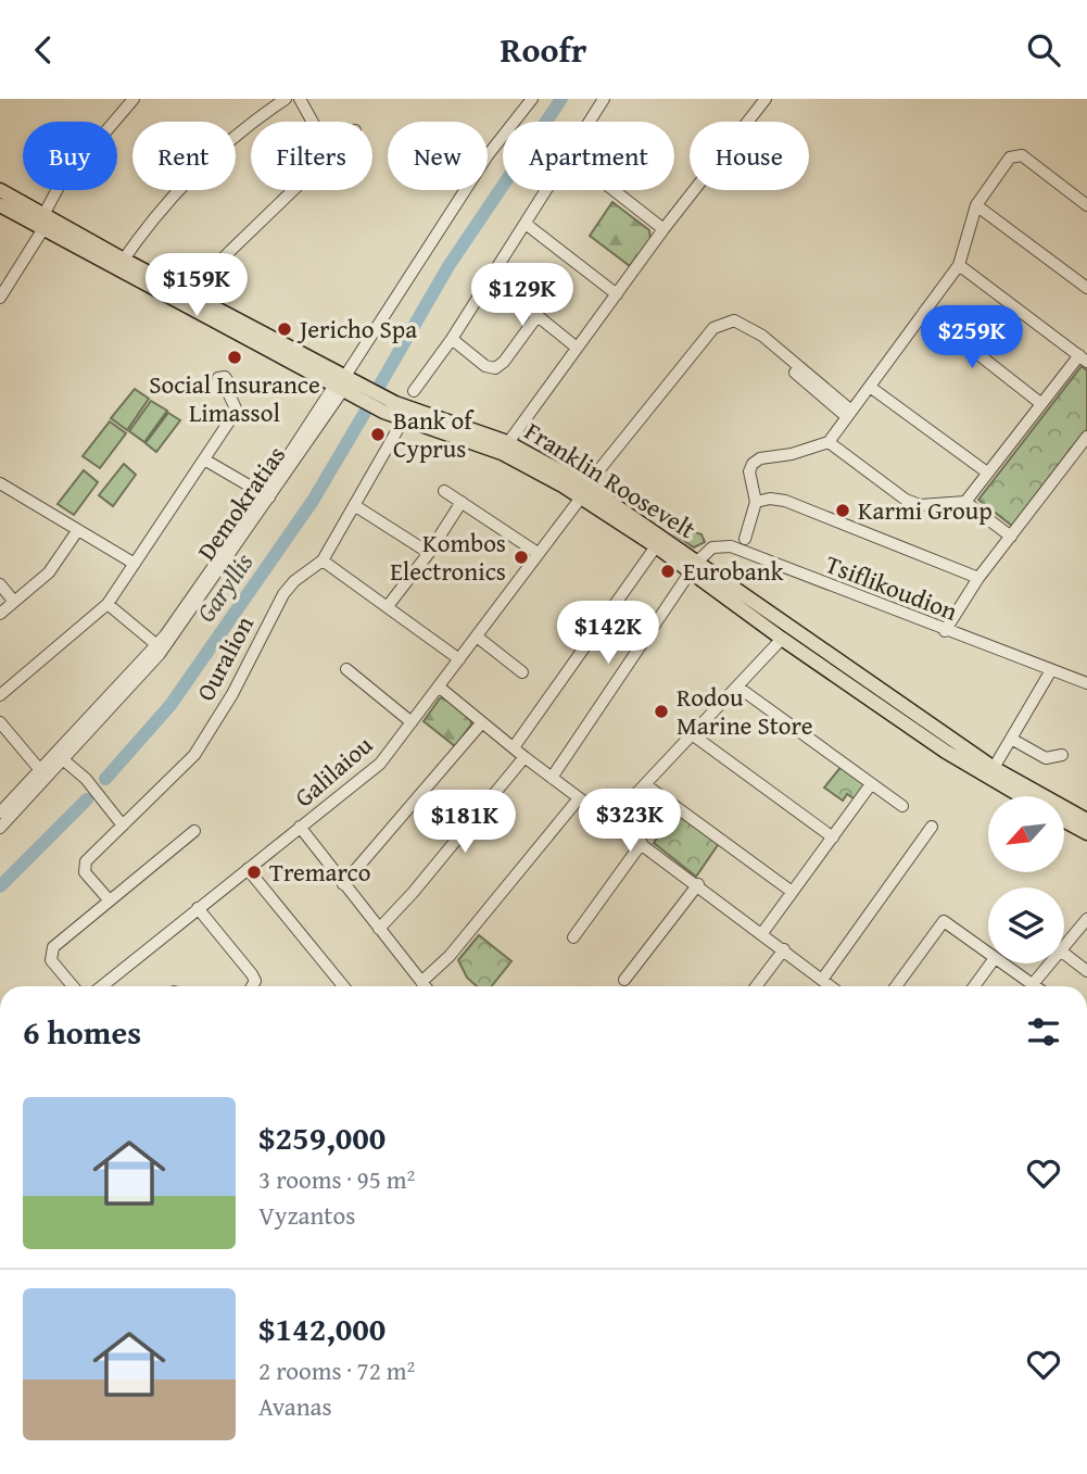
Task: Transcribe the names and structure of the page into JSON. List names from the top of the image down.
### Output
{
  "streets": {
    "main road": ["Franklin Roosevelt"],
    "street": [
      "Demokratias",
      "Tsiflikoudion",
      "Ouralion",
      "Galilaiou"
    ]
  },
  "crossings": [
    ["Franklin Roosevelt", "Demokratias"],
    ["Franklin Roosevelt", "Tsiflikoudion"],
    ["Franklin Roosevelt", "Ouralion"],
    ["Franklin Roosevelt", "Galilaiou"]
  ],
  "water": ["Garyllis"],
  "places": [
    "Jericho Spa",
    "Social Insurance Limassol",
    "Bank of Cyprus",
    "Karmi Group",
    "Kombos Electronics",
    "Eurobank",
    "Rodou Marine Store",
    "Tremarco"
  ],
  "north": "bottom left",
  "page": {
    "header": "Roofr",
    "chip": [
      "Buy",
      "Rent",
      "Filters",
      "New",
      "Apartment",
      "House"
    ],
    "price": [
      "$159K",
      "$129K",
      "$259K",
      "$142K",
      "$323K",
      "$181K"
    ],
    "heading": "6 homes",
    "list": [
      {
        "name": "$259,000",
        "note": "3 rooms · 95 m² · Vyzantos"
      },
      {
        "name": "$142,000",
        "note": "2 rooms · 72 m² · Avanas"
      }
    ]
  }
}
